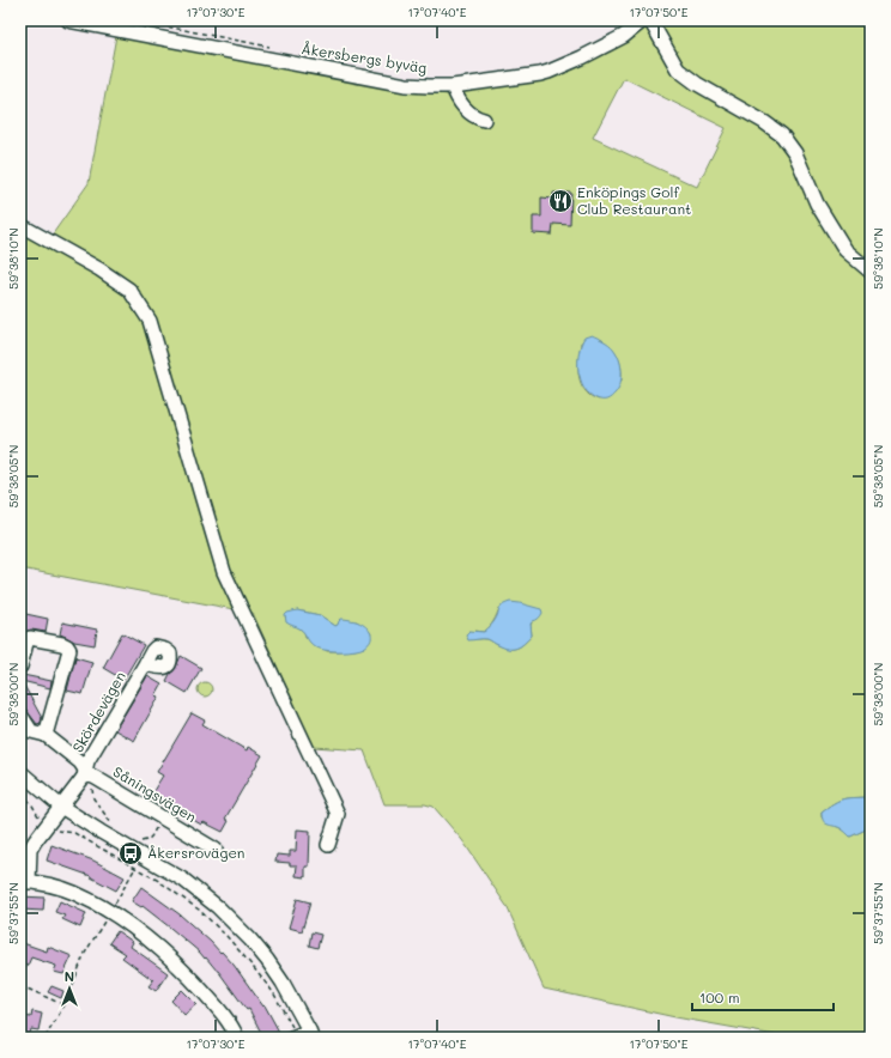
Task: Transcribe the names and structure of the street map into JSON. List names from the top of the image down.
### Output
{
  "streets": {
    "street": ["Åkersbergs byväg", "Skördevägen", "Såningsvägen"]
  },
  "crossings": [
    ["Skördevägen", "Såningsvägen"]
  ],
  "places": {
    "restaurant": ["Enköpings Golf Club Restaurant"],
    "bus stop": ["Åkersrovägen"]
  },
  "scale_bar": "100 m",
  "north": "top",
  "coordinates": [
    "17°07'30\"E",
    "17°07'40\"E",
    "17°07'50\"E",
    "59°38'10\"N",
    "59°38'05\"N",
    "59°38'00\"N",
    "59°37'55\"N"
  ]
}
